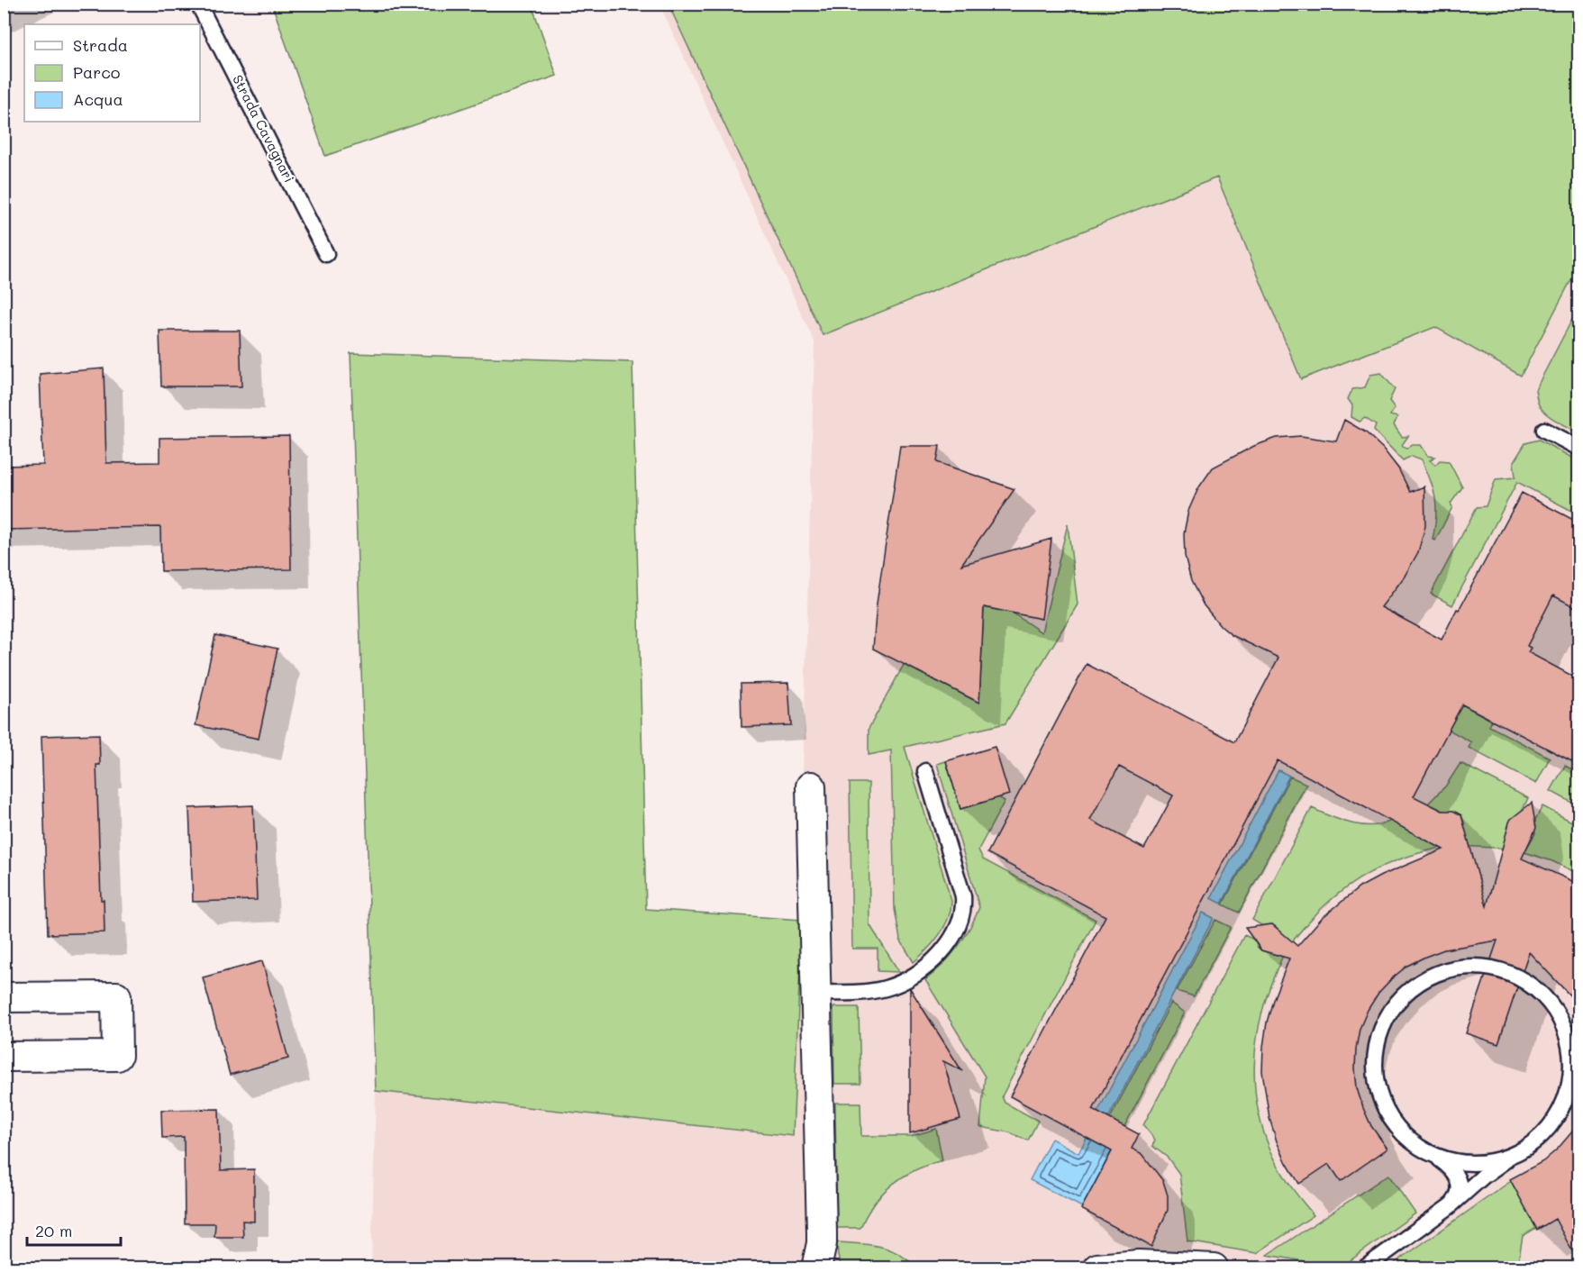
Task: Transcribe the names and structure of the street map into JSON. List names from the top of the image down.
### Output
{
  "streets": {
    "lane": ["Strada Cavagnari"]
  },
  "legend": ["Strada", "Parco", "Acqua"],
  "scale_bar": "20 m"
}
